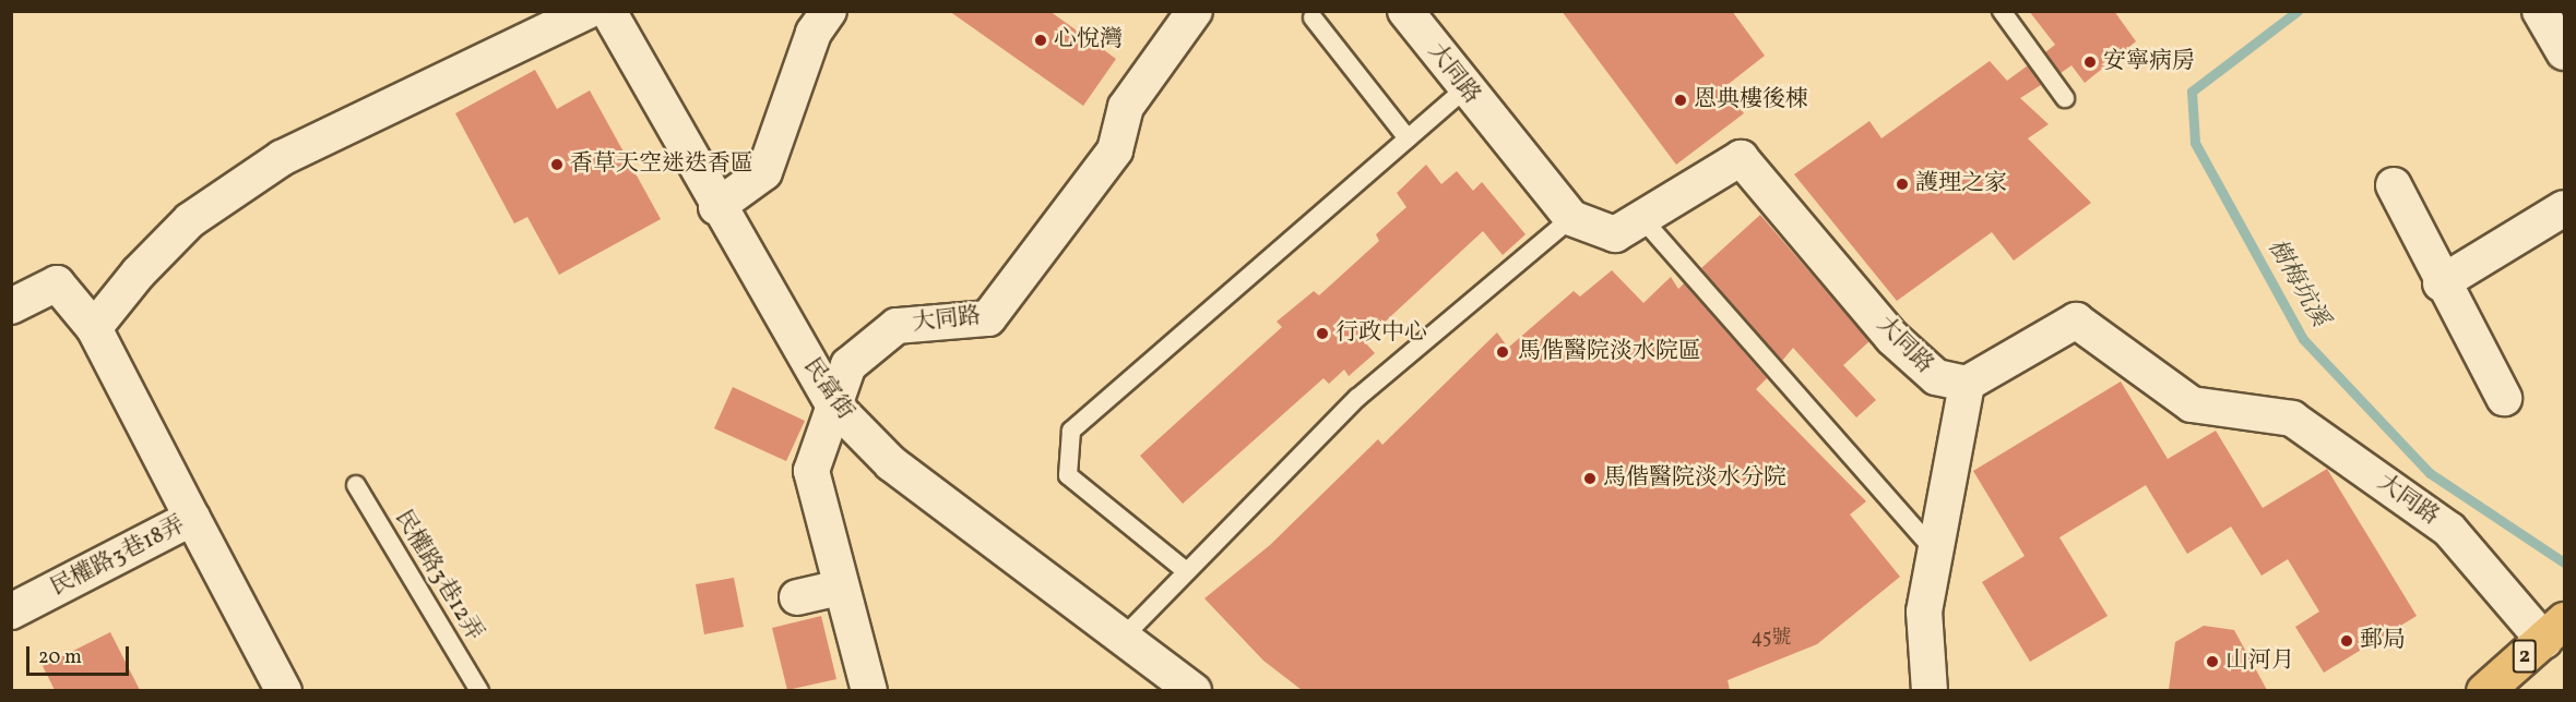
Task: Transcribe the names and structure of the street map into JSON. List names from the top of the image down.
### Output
{
  "streets": {
    "main road": ["2"],
    "street": ["大同路", "民富街", "民權路3巷18弄"],
    "lane": ["民權路3巷12弄"]
  },
  "crossings": [
    ["大同路", "民富街"],
    ["大同路", "2"]
  ],
  "water": ["樹梅坑溪"],
  "places": [
    "心悅灣",
    "安寧病房",
    "恩典樓後棟",
    "香草天空迷迭香區",
    "護理之家",
    "行政中心",
    "馬偕醫院淡水院區",
    "馬偕醫院淡水分院",
    "郵局",
    "山河月"
  ],
  "house_numbers": ["45號"],
  "scale_bar": "20 m"
}
